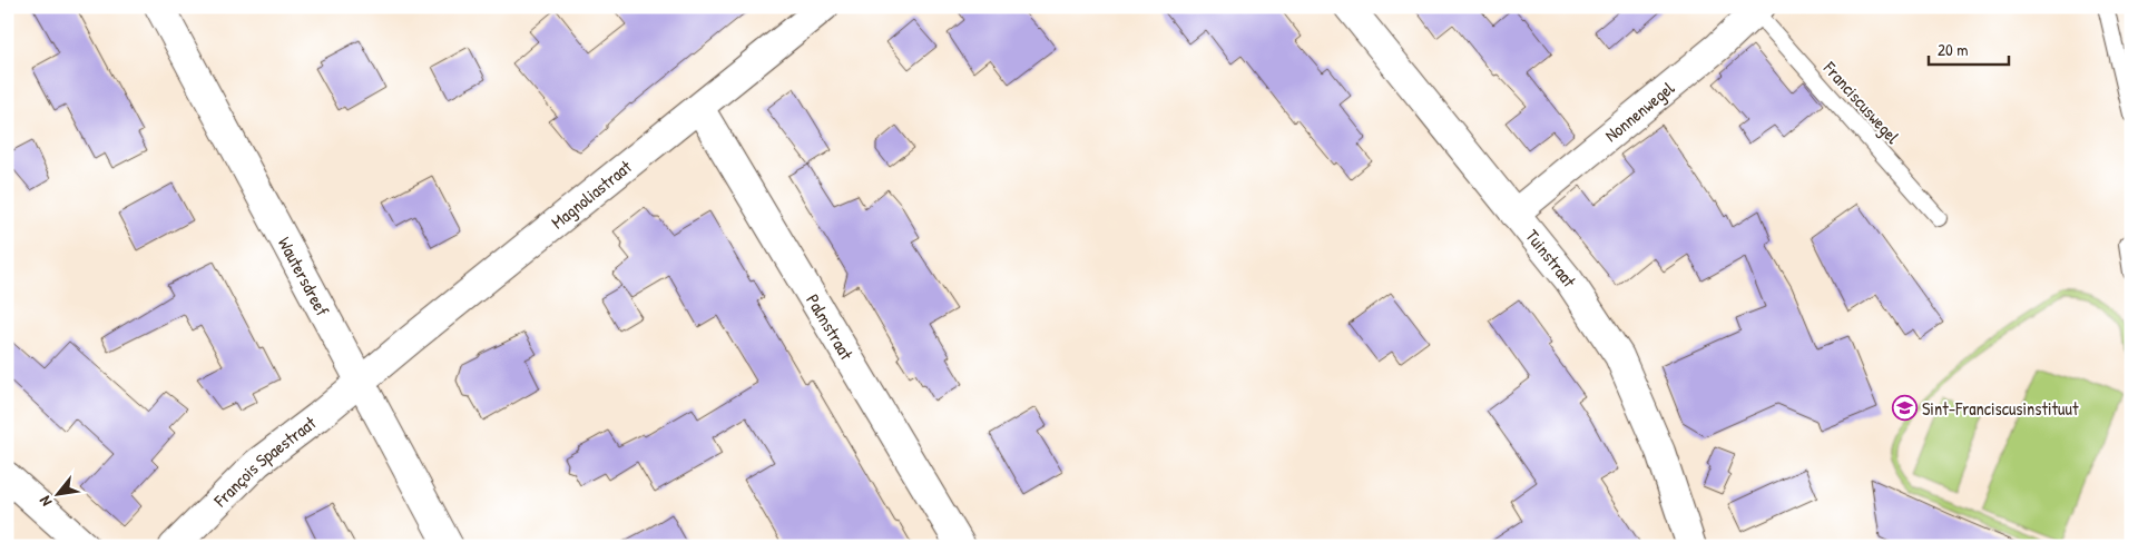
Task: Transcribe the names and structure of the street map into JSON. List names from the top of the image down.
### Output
{
  "streets": {
    "street": [
      "Nonnenwegel",
      "Magnoliastraat",
      "Tuinstraat",
      "Wautersdreef",
      "Palmstraat",
      "François Spaestraat"
    ],
    "lane": ["Franciscuswegel"]
  },
  "crossings": [
    ["Franciscuswegel", "Nonnenwegel"],
    ["Nonnenwegel", "Tuinstraat"],
    ["Magnoliastraat", "Wautersdreef"],
    ["Magnoliastraat", "Palmstraat"],
    ["Magnoliastraat", "François Spaestraat"],
    ["Wautersdreef", "François Spaestraat"]
  ],
  "places": {
    "school or university": ["Sint-Franciscusinstituut"]
  },
  "scale_bar": "20 m",
  "north": "bottom left"
}
